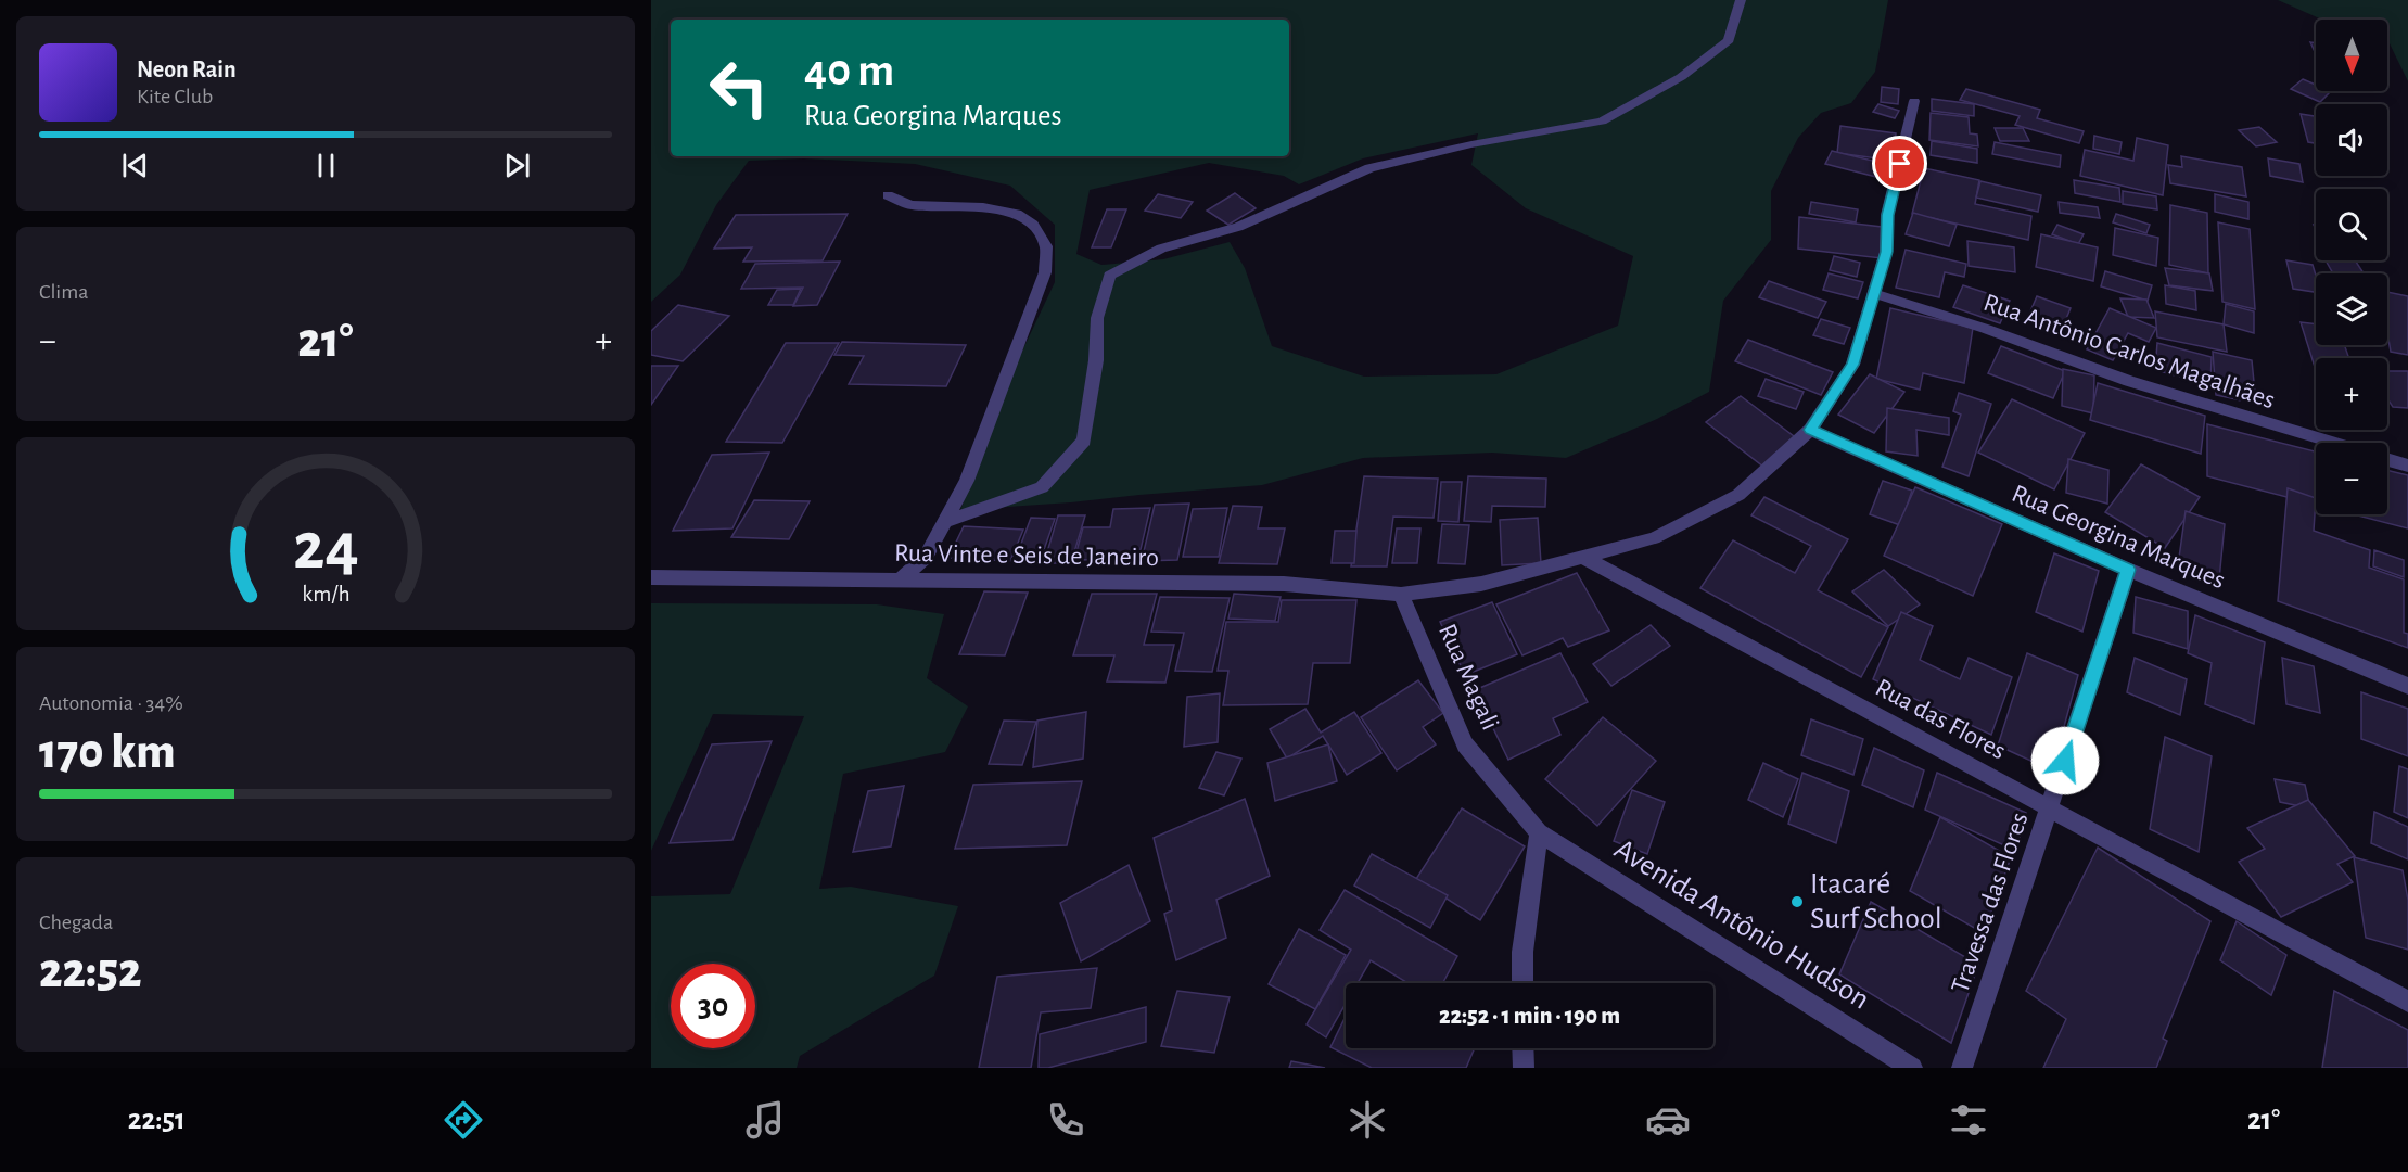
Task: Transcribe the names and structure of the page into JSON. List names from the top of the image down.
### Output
{
  "streets": {
    "street": [
      "Rua Antônio Carlos Magalhães",
      "Rua Georgina Marques",
      "Rua Vinte e Seis de Janeiro",
      "Rua Magali",
      "Rua das Flores",
      "Travessa das Flores",
      "Avenida Antônio Hudson"
    ]
  },
  "crossings": [
    ["Rua Antônio Carlos Magalhães", "Rua Vinte e Seis de Janeiro"],
    ["Rua Georgina Marques", "Rua Vinte e Seis de Janeiro"],
    ["Rua Georgina Marques", "Travessa das Flores"],
    ["Rua Vinte e Seis de Janeiro", "Rua Magali"],
    ["Rua Vinte e Seis de Janeiro", "Rua das Flores"],
    ["Rua Magali", "Avenida Antônio Hudson"],
    ["Rua das Flores", "Travessa das Flores"]
  ],
  "places": ["Itacaré Surf School"],
  "north": "bottom",
  "page": {
    "map_buttons": ["+", "−"],
    "turn": ["40 m", "Rua Georgina Marques"],
    "song": ["Neon Rain", "Kite Club"],
    "tile": [
      "Clima",
      ["Autonomia · 34%", "170 km"],
      ["Chegada", "22:52"]
    ],
    "heat": ["−", "21°", "+"],
    "limit": "30",
    "trip": "22:52 · 1 min · 190 m",
    "tabs": ["22:51", "21°"],
    "gauge": ["24", "km/h"]
  }
}
